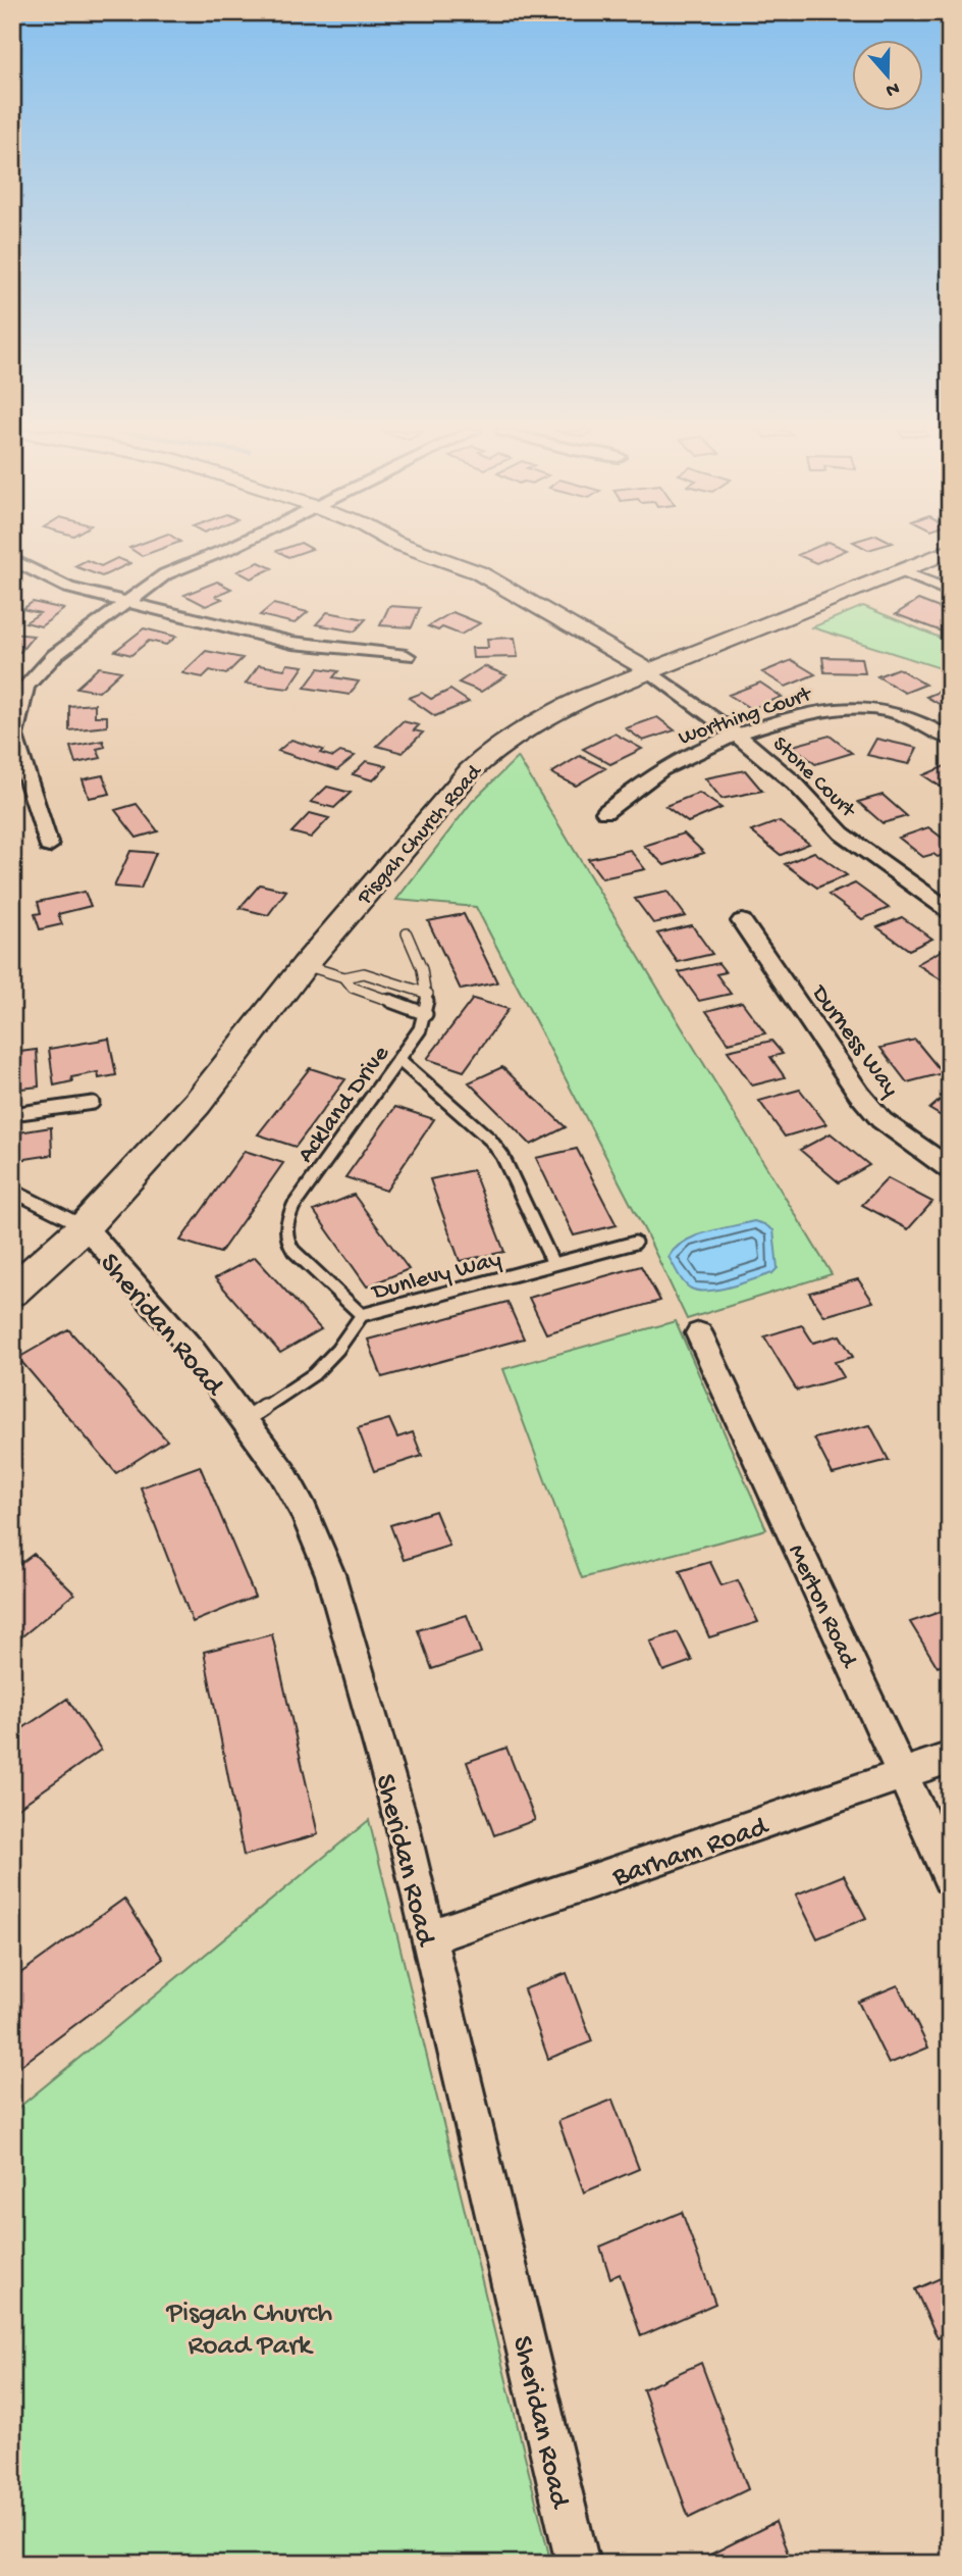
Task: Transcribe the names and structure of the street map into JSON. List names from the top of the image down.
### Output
{
  "streets": {
    "main road": ["Pisgah Church Road"],
    "street": [
      "Worthing Court",
      "Stone Court",
      "Durness Way",
      "Sheridan Road",
      "Merton Road",
      "Barham Road"
    ],
    "lane": ["Ackland Drive", "Dunlevy Way"]
  },
  "crossings": [
    ["Worthing Court", "Stone Court"],
    ["Stone Court", "Pisgah Church Road"],
    ["Pisgah Church Road", "Sheridan Road"],
    ["Ackland Drive", "Dunlevy Way"],
    ["Dunlevy Way", "Sheridan Road"],
    ["Sheridan Road", "Barham Road"],
    ["Merton Road", "Barham Road"]
  ],
  "parks": ["Pisgah Church Road Park"],
  "north": "bottom"
}
